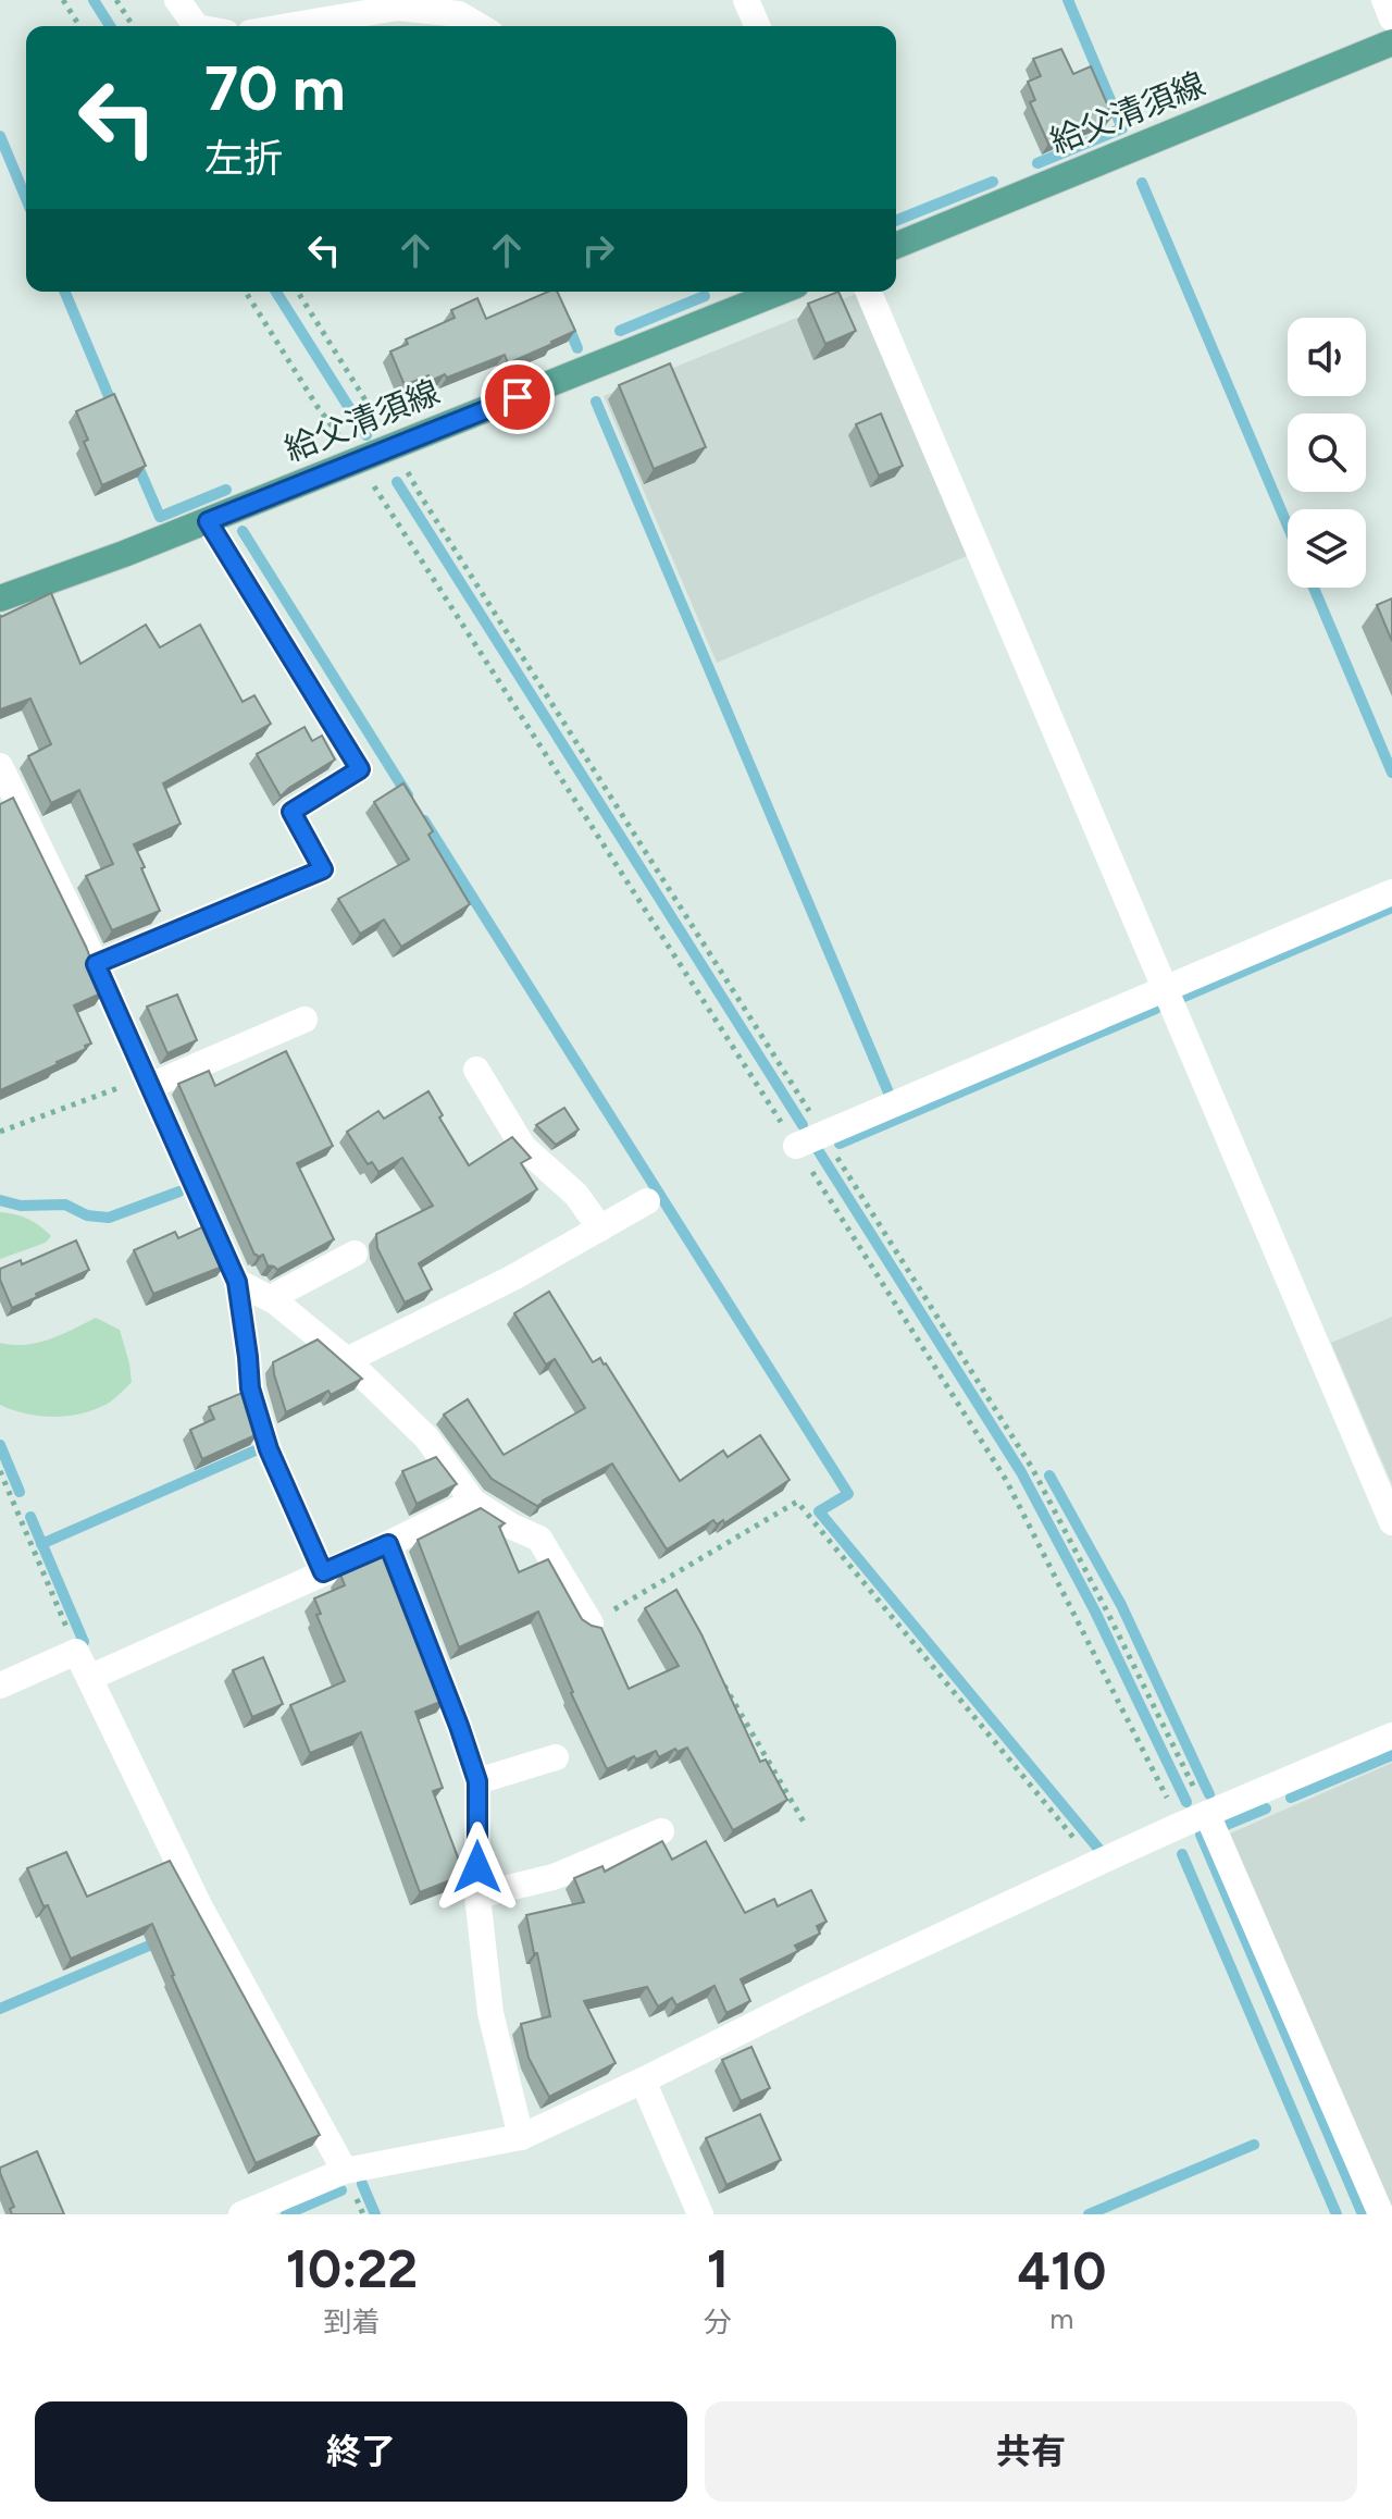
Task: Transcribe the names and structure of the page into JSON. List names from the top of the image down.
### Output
{
  "streets": {
    "main road": ["給父清須線"]
  },
  "page": {
    "turn": ["70 m", "左折"],
    "eta": [
      "10:22",
      "到着",
      "1",
      "分",
      "410",
      "m"
    ],
    "buttons": ["終了", "共有"]
  }
}
